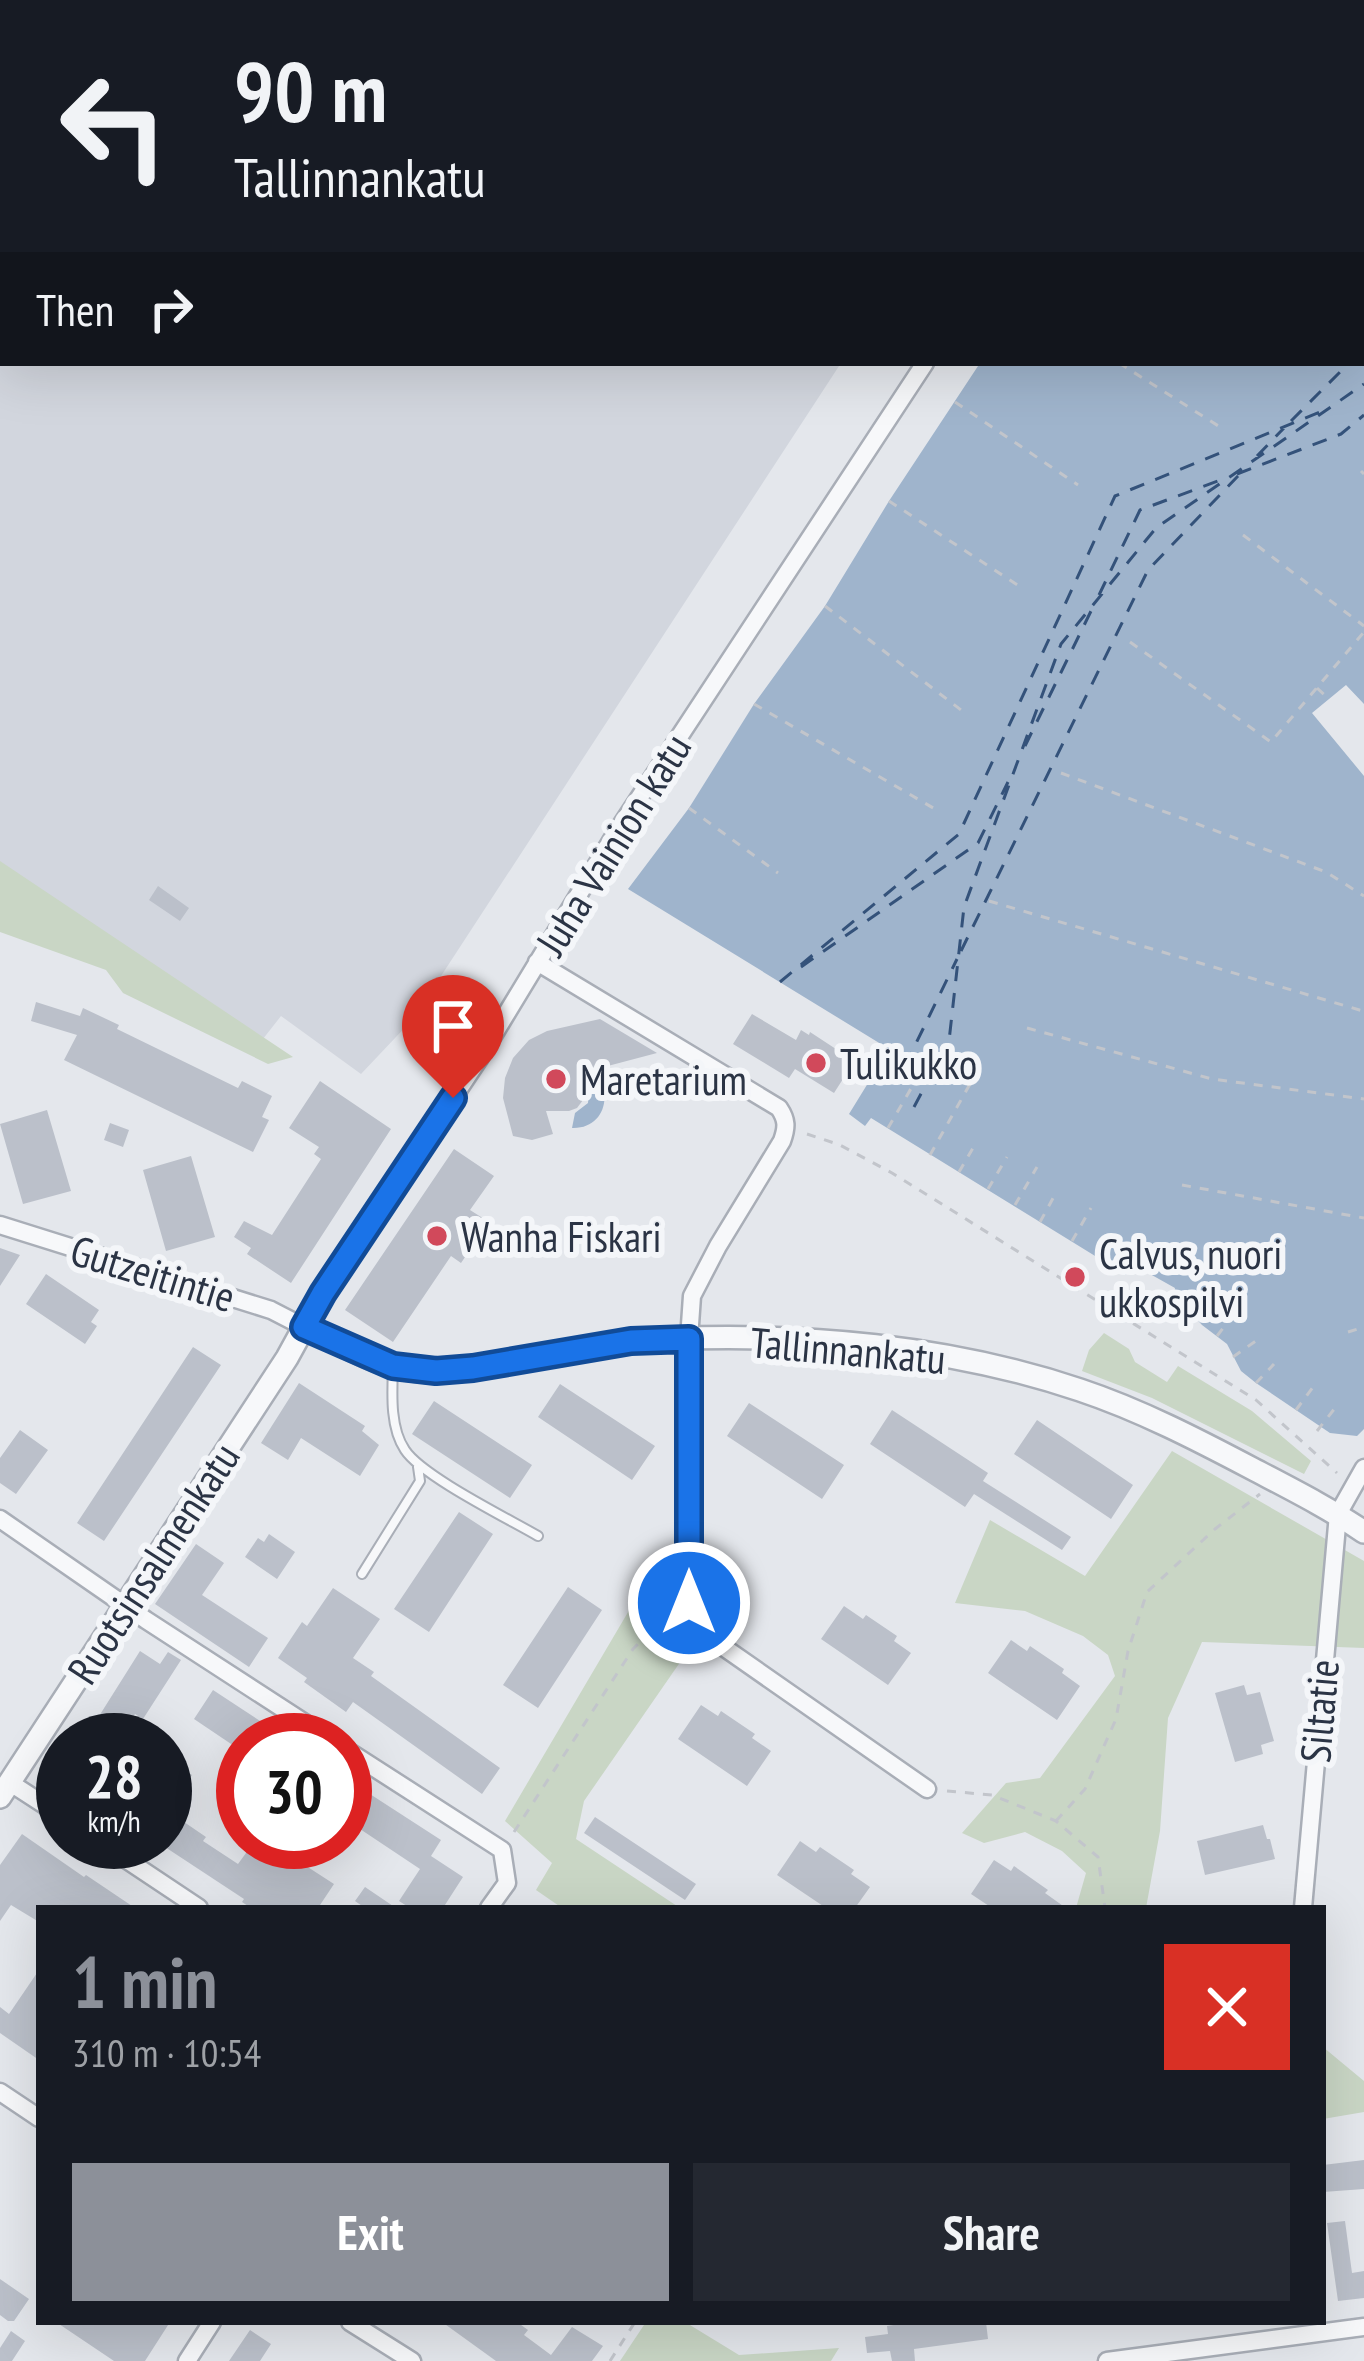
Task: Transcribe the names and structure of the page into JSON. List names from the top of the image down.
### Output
{
  "streets": {
    "street": [
      "Juha Vainion katu",
      "Gutzeitintie",
      "Tallinnankatu",
      "Ruotsinsalmenkatu",
      "Siltatie"
    ]
  },
  "crossings": [
    ["Juha Vainion katu", "Gutzeitintie"],
    ["Juha Vainion katu", "Tallinnankatu"],
    ["Juha Vainion katu", "Ruotsinsalmenkatu"],
    ["Gutzeitintie", "Tallinnankatu"],
    ["Gutzeitintie", "Ruotsinsalmenkatu"],
    ["Tallinnankatu", "Ruotsinsalmenkatu"],
    ["Tallinnankatu", "Siltatie"]
  ],
  "places": [
    "Tulikukko",
    "Maretarium",
    "Wanha Fiskari",
    "Calvus, nuori ukkospilvi"
  ],
  "page": {
    "turn": ["90 m", "Tallinnankatu"],
    "then": "Then",
    "speed": "28 km/h",
    "limit": "30",
    "heading": ["1 min", "310 m · 10:54"],
    "buttons": ["Exit", "Share"]
  }
}
